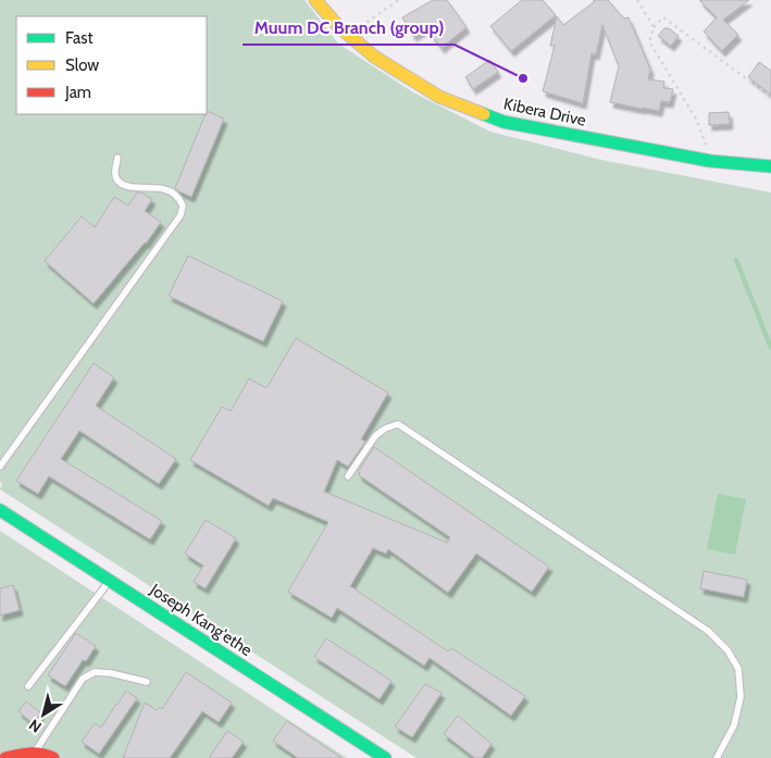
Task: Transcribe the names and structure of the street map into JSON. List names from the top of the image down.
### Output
{
  "streets": {
    "street": ["Kibera Drive", "Joseph Kang'ethe"]
  },
  "places": ["Muum DC Branch (group)"],
  "legend": ["Fast", "Slow", "Jam"],
  "north": "bottom left"
}
